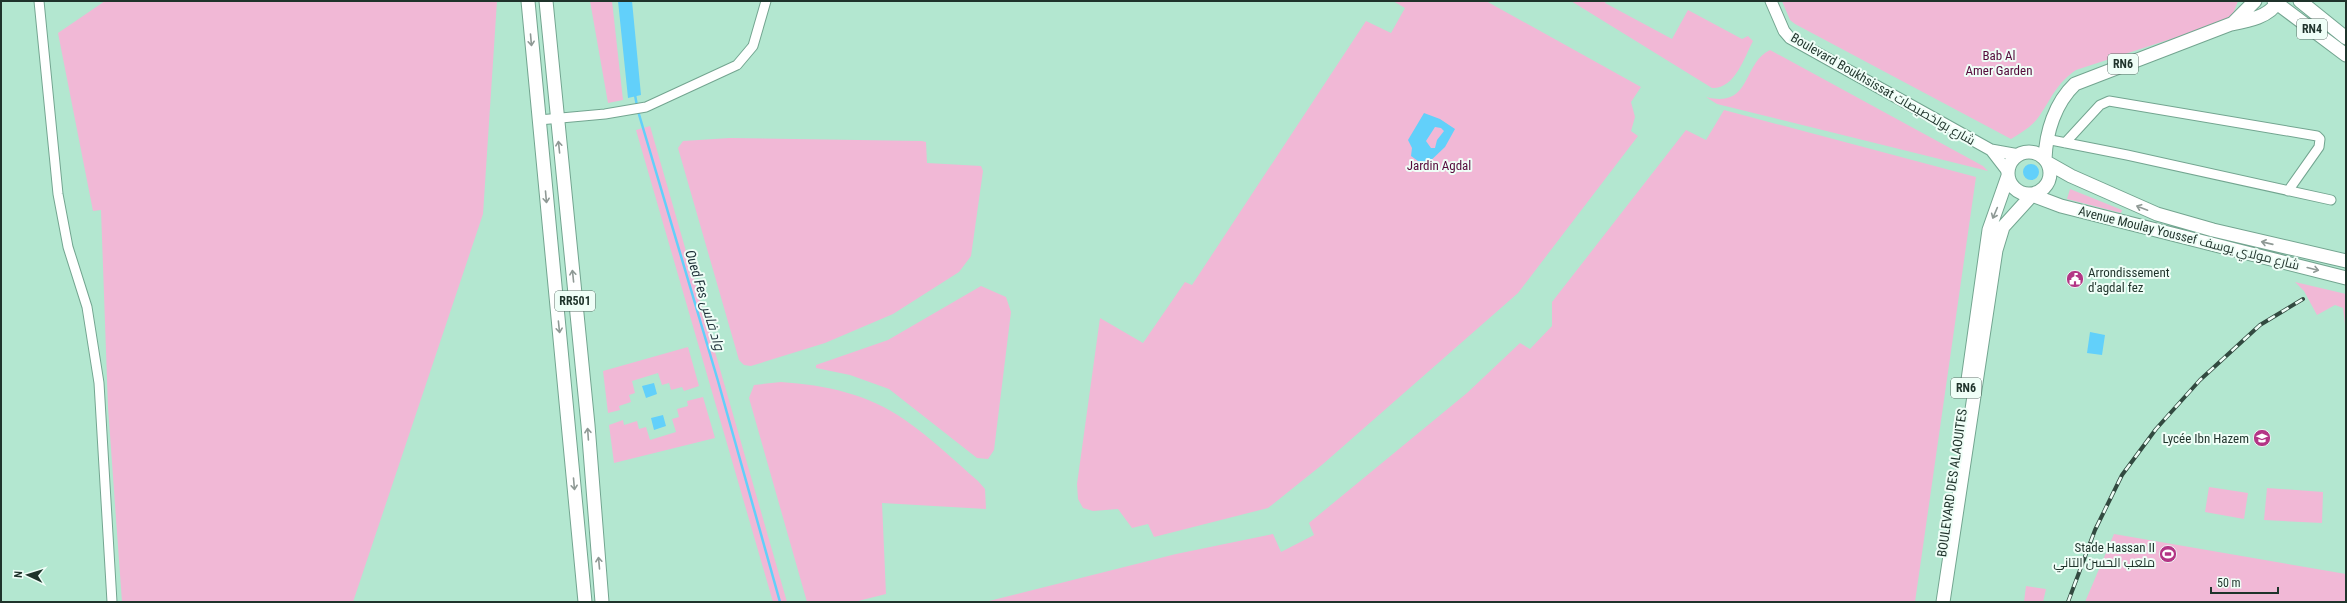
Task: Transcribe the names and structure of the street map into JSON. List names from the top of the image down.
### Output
{
  "streets": {
    "main road": [
      "RN4",
      "RN6",
      "Avenue Moulay Youssef شارع مولاي يوسف",
      "RR501",
      "BOULEVARD DES ALAOUITES"
    ],
    "street": ["Boulevard Boukhsissat شارع بولخصيصات"]
  },
  "crossings": [
    ["RN4", "RN6"],
    ["RN6", "Avenue Moulay Youssef شارع مولاي يوسف"],
    ["RN6", "BOULEVARD DES ALAOUITES"],
    ["Avenue Moulay Youssef شارع مولاي يوسف", "BOULEVARD DES ALAOUITES"]
  ],
  "water": ["Oued Fes واد فاس"],
  "parks": ["Bab Al Amer Garden", "Jardin Agdal"],
  "places": {
    "public building": ["Arrondissement d'agdal fez"],
    "school or university": ["Lycée Ibn Hazem"],
    "sports": ["Stade Hassan II ملعب الحسن التاني"]
  },
  "scale_bar": "50 m",
  "north": "left"
}
